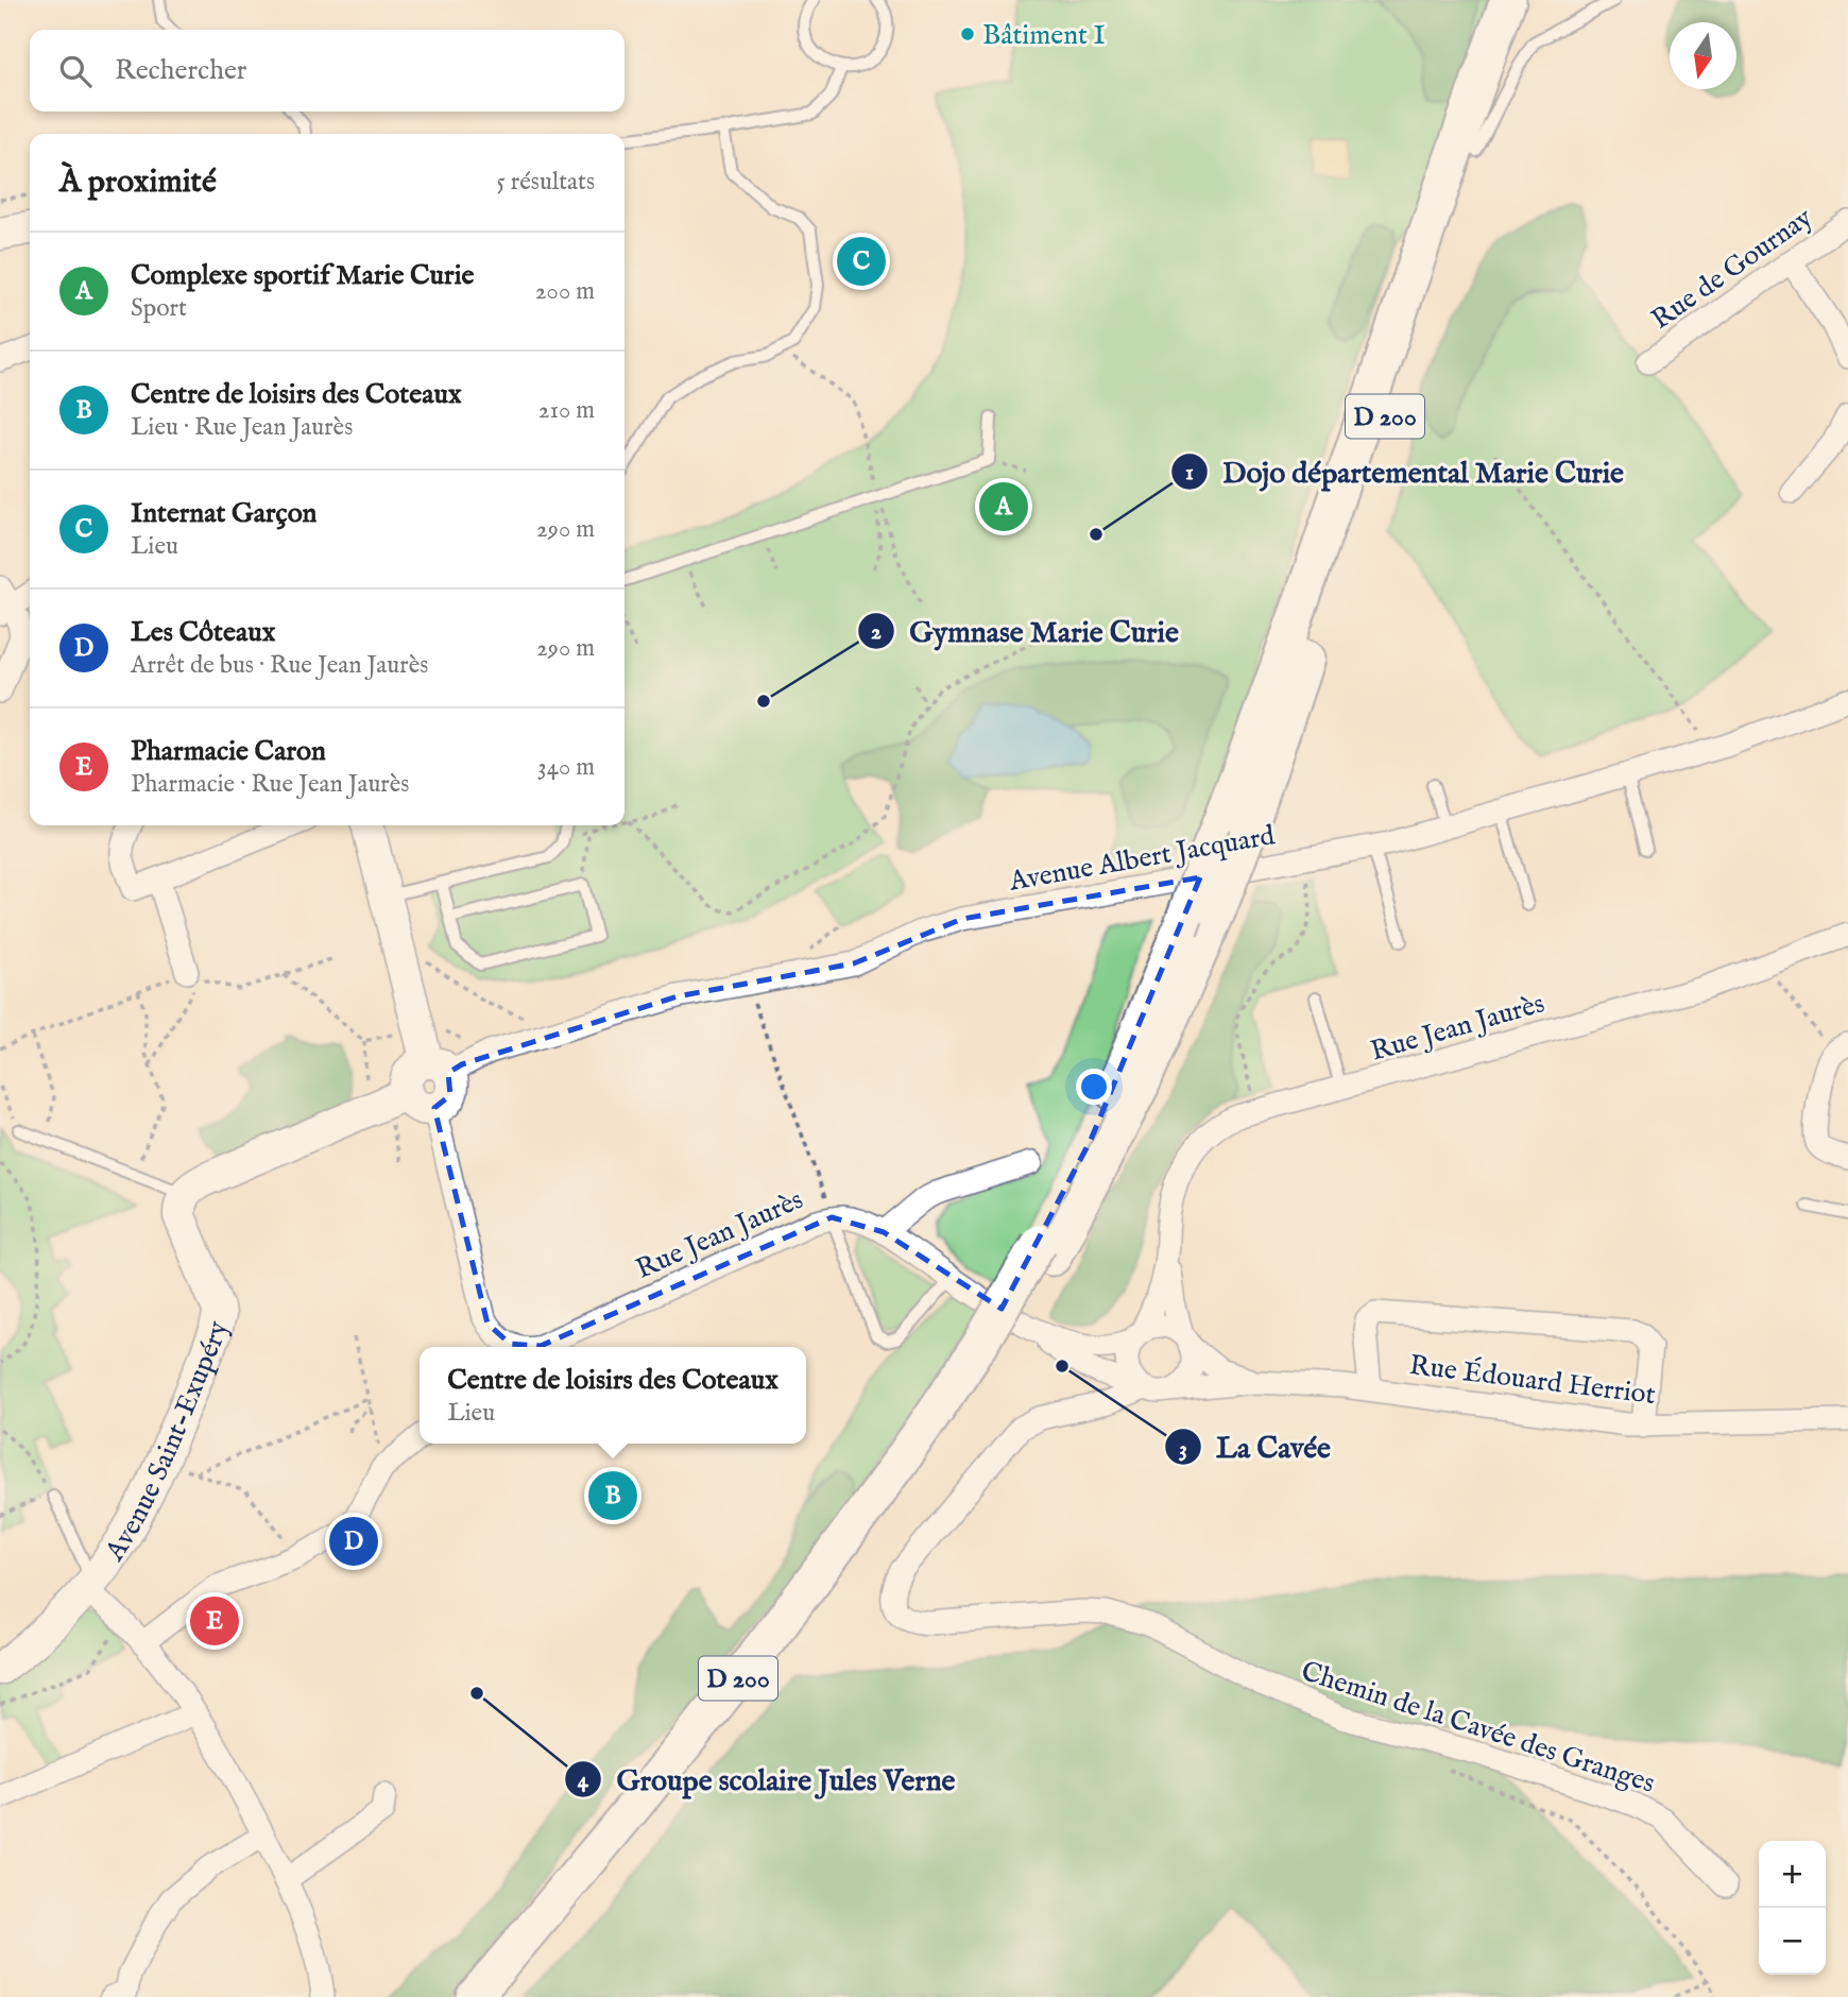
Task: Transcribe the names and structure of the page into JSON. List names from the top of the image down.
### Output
{
  "streets": {
    "main road": ["D 200"],
    "street": [
      "Rue de Gournay",
      "Avenue Albert Jacquard",
      "Rue Jean Jaurès",
      "Rue Édouard Herriot",
      "Avenue Saint-Exupéry",
      "Chemin de la Cavée des Granges"
    ]
  },
  "crossings": [
    ["Rue Jean Jaurès", "Rue Édouard Herriot"],
    ["Rue Jean Jaurès", "Chemin de la Cavée des Granges"],
    ["Rue Édouard Herriot", "Chemin de la Cavée des Granges"]
  ],
  "places": [
    "Bâtiment I",
    "Dojo départemental Marie Curie",
    "Gymnase Marie Curie",
    "La Cavée",
    "Groupe scolaire Jules Verne"
  ],
  "north": "bottom",
  "page": {
    "search": "Rechercher",
    "heading": ["À proximité", "5 résultats"],
    "list": [
      {
        "mark": "A",
        "name": "Complexe sportif Marie Curie",
        "note": "Sport",
        "value": "200 m"
      },
      {
        "mark": "B",
        "name": "Centre de loisirs des Coteaux",
        "note": "Lieu · Rue Jean Jaurès",
        "value": "210 m"
      },
      {
        "mark": "C",
        "name": "Internat Garçon",
        "note": "Lieu",
        "value": "290 m"
      },
      {
        "mark": "D",
        "name": "Les Côteaux",
        "note": "Arrêt de bus · Rue Jean Jaurès",
        "value": "290 m"
      },
      {
        "mark": "E",
        "name": "Pharmacie Caron",
        "note": "Pharmacie · Rue Jean Jaurès",
        "value": "340 m"
      }
    ],
    "pins": [
      "C",
      "A",
      "B",
      "D",
      "E"
    ],
    "popup": ["Centre de loisirs des Coteaux", "Lieu"],
    "map_buttons": ["+", "−"]
  }
}
